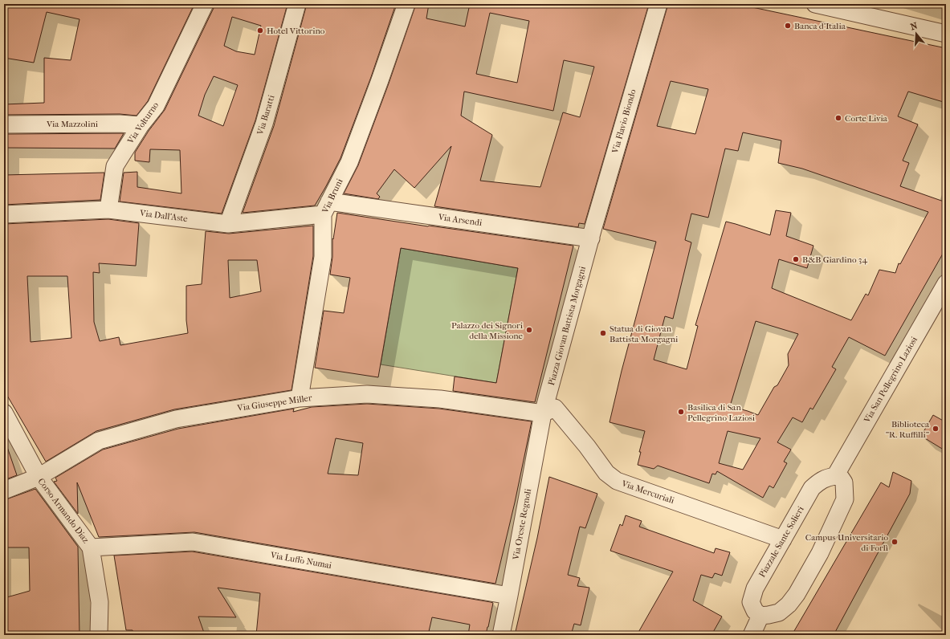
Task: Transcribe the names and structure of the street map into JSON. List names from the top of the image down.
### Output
{
  "streets": {
    "street": [
      "Via Baratti",
      "Via Flavio Biondo",
      "Via Volturno",
      "Via Mazzolini",
      "Via Bruni",
      "Via Dall'Aste",
      "Via Arsendi",
      "Piazza Giovan Battista Morgagni",
      "Via San Pellegrino Laziosi",
      "Via Giuseppe Miller",
      "Via Mercuriali",
      "Corso Armando Diaz",
      "Via Oreste Regnoli",
      "Piazzale Sante Solieri",
      "Via Luffo Numai"
    ]
  },
  "crossings": [
    ["Via Baratti", "Via Dall'Aste"],
    ["Via Flavio Biondo", "Via Arsendi"],
    ["Via Flavio Biondo", "Piazza Giovan Battista Morgagni"],
    ["Via Volturno", "Via Mazzolini"],
    ["Via Volturno", "Via Dall'Aste"],
    ["Via Bruni", "Via Dall'Aste"],
    ["Via Bruni", "Via Arsendi"],
    ["Via Bruni", "Via Giuseppe Miller"],
    ["Via Dall'Aste", "Via Arsendi"],
    ["Via Arsendi", "Piazza Giovan Battista Morgagni"],
    ["Piazza Giovan Battista Morgagni", "Via Giuseppe Miller"],
    ["Piazza Giovan Battista Morgagni", "Via Mercuriali"],
    ["Piazza Giovan Battista Morgagni", "Via Oreste Regnoli"],
    ["Via San Pellegrino Laziosi", "Piazzale Sante Solieri"],
    ["Via Giuseppe Miller", "Via Mercuriali"],
    ["Via Giuseppe Miller", "Corso Armando Diaz"],
    ["Via Giuseppe Miller", "Via Oreste Regnoli"],
    ["Via Mercuriali", "Via Oreste Regnoli"],
    ["Via Mercuriali", "Piazzale Sante Solieri"],
    ["Corso Armando Diaz", "Via Luffo Numai"],
    ["Via Oreste Regnoli", "Via Luffo Numai"]
  ],
  "places": [
    "Banca d'Italia",
    "Hotel Vittorino",
    "Corte Livia",
    "B&B Giardino 34",
    "Palazzo dei Signori della Missione",
    "Statua di Giovan Battista Morgagni",
    "Basilica di San Pellegrino Laziosi",
    "Biblioteca \"R. Ruffilli\"",
    "Campus Universitario di Forlì"
  ],
  "north": "top"
}
